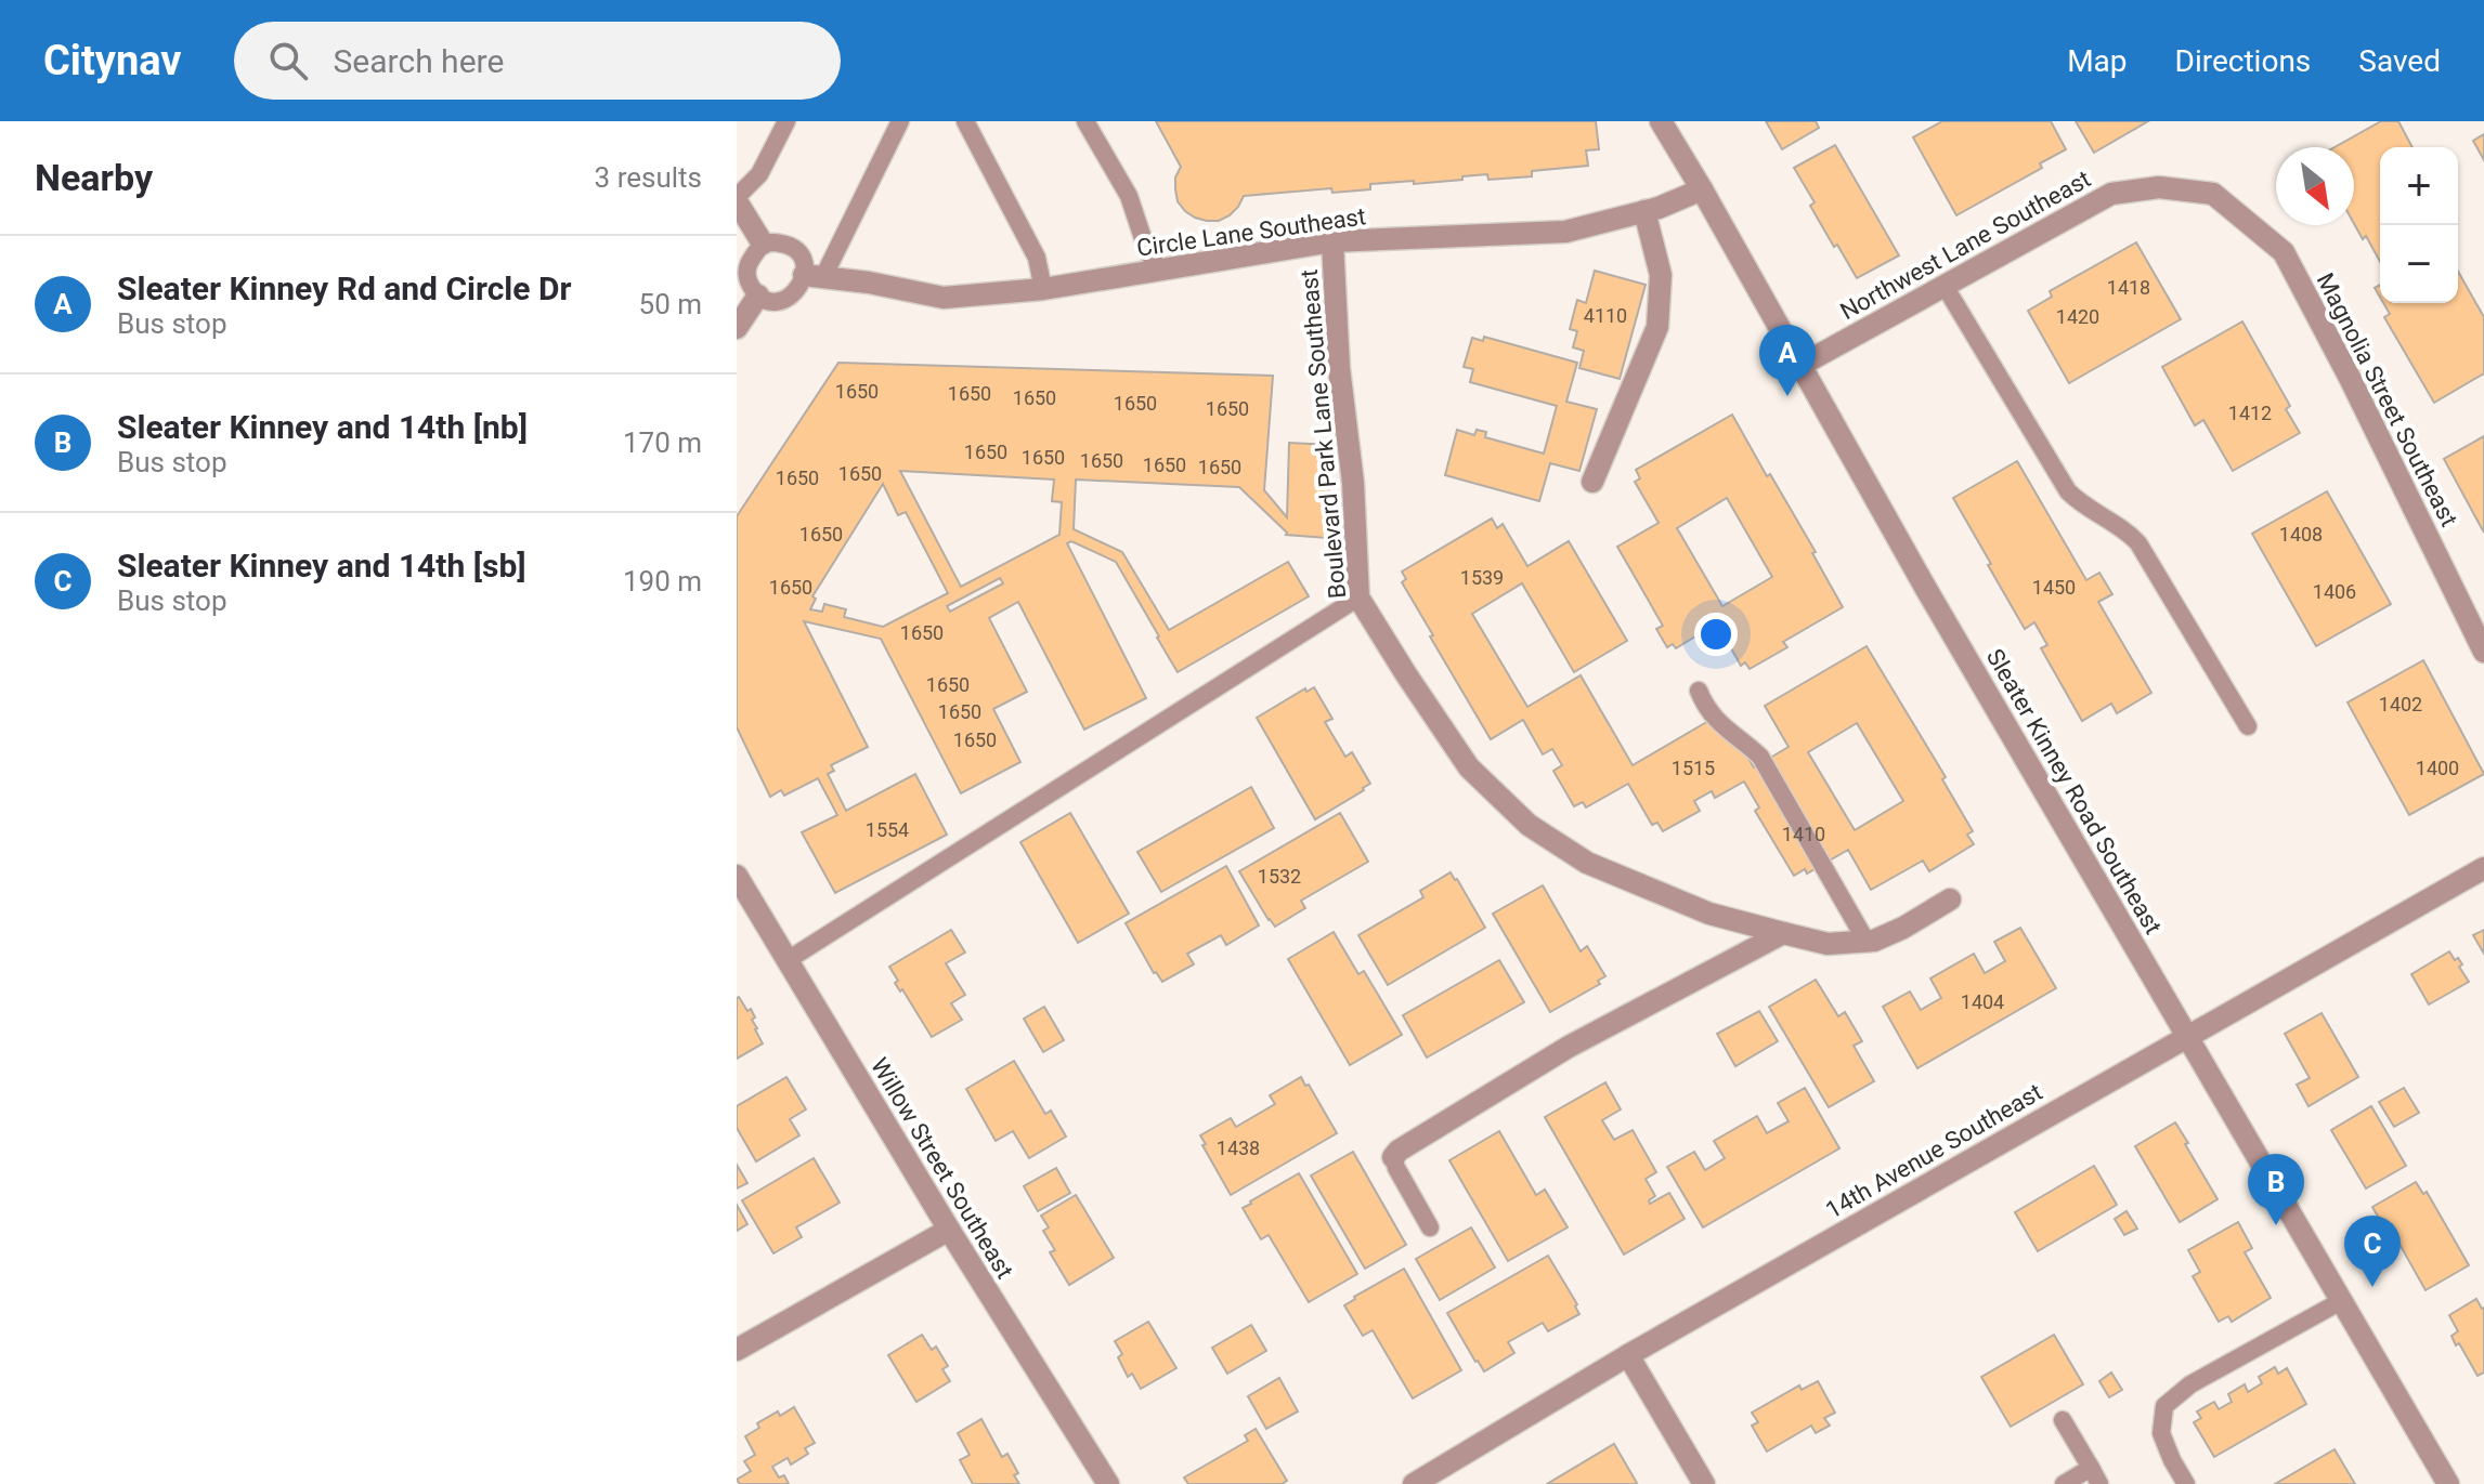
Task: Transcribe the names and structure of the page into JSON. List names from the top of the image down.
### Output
{
  "streets": {
    "street": [
      "Circle Lane Southeast",
      "Northwest Lane Southeast",
      "Magnolia Street Southeast",
      "Boulevard Park Lane Southeast",
      "Sleater Kinney Road Southeast",
      "14th Avenue Southeast",
      "Willow Street Southeast"
    ]
  },
  "crossings": [
    ["Circle Lane Southeast", "Boulevard Park Lane Southeast"],
    ["Circle Lane Southeast", "Sleater Kinney Road Southeast"],
    ["Northwest Lane Southeast", "Magnolia Street Southeast"],
    ["Northwest Lane Southeast", "Sleater Kinney Road Southeast"],
    ["Sleater Kinney Road Southeast", "14th Avenue Southeast"]
  ],
  "house_numbers": [
    "1418",
    "4110",
    "1420",
    "1650",
    "1650",
    "1650",
    "1650",
    "1650",
    "1412",
    "1650",
    "1650",
    "1650",
    "1650",
    "1650",
    "1650",
    "1650",
    "1650",
    "1408",
    "1539",
    "1650",
    "1450",
    "1406",
    "1650",
    "1650",
    "1402",
    "1650",
    "1650",
    "1515",
    "1400",
    "1554",
    "1410",
    "1532",
    "1404",
    "1438"
  ],
  "north": "bottom right",
  "page": {
    "header": "Citynav",
    "search": "Search here",
    "nav": ["Map", "Directions", "Saved"],
    "heading": ["Nearby", "3 results"],
    "map_buttons": ["+", "−"],
    "list": [
      {
        "mark": "A",
        "name": "Sleater Kinney Rd and Circle Dr",
        "note": "Bus stop",
        "value": "50 m"
      },
      {
        "mark": "B",
        "name": "Sleater Kinney and 14th [nb]",
        "note": "Bus stop",
        "value": "170 m"
      },
      {
        "mark": "C",
        "name": "Sleater Kinney and 14th [sb]",
        "note": "Bus stop",
        "value": "190 m"
      }
    ],
    "pins": ["A", "B", "C"]
  }
}
